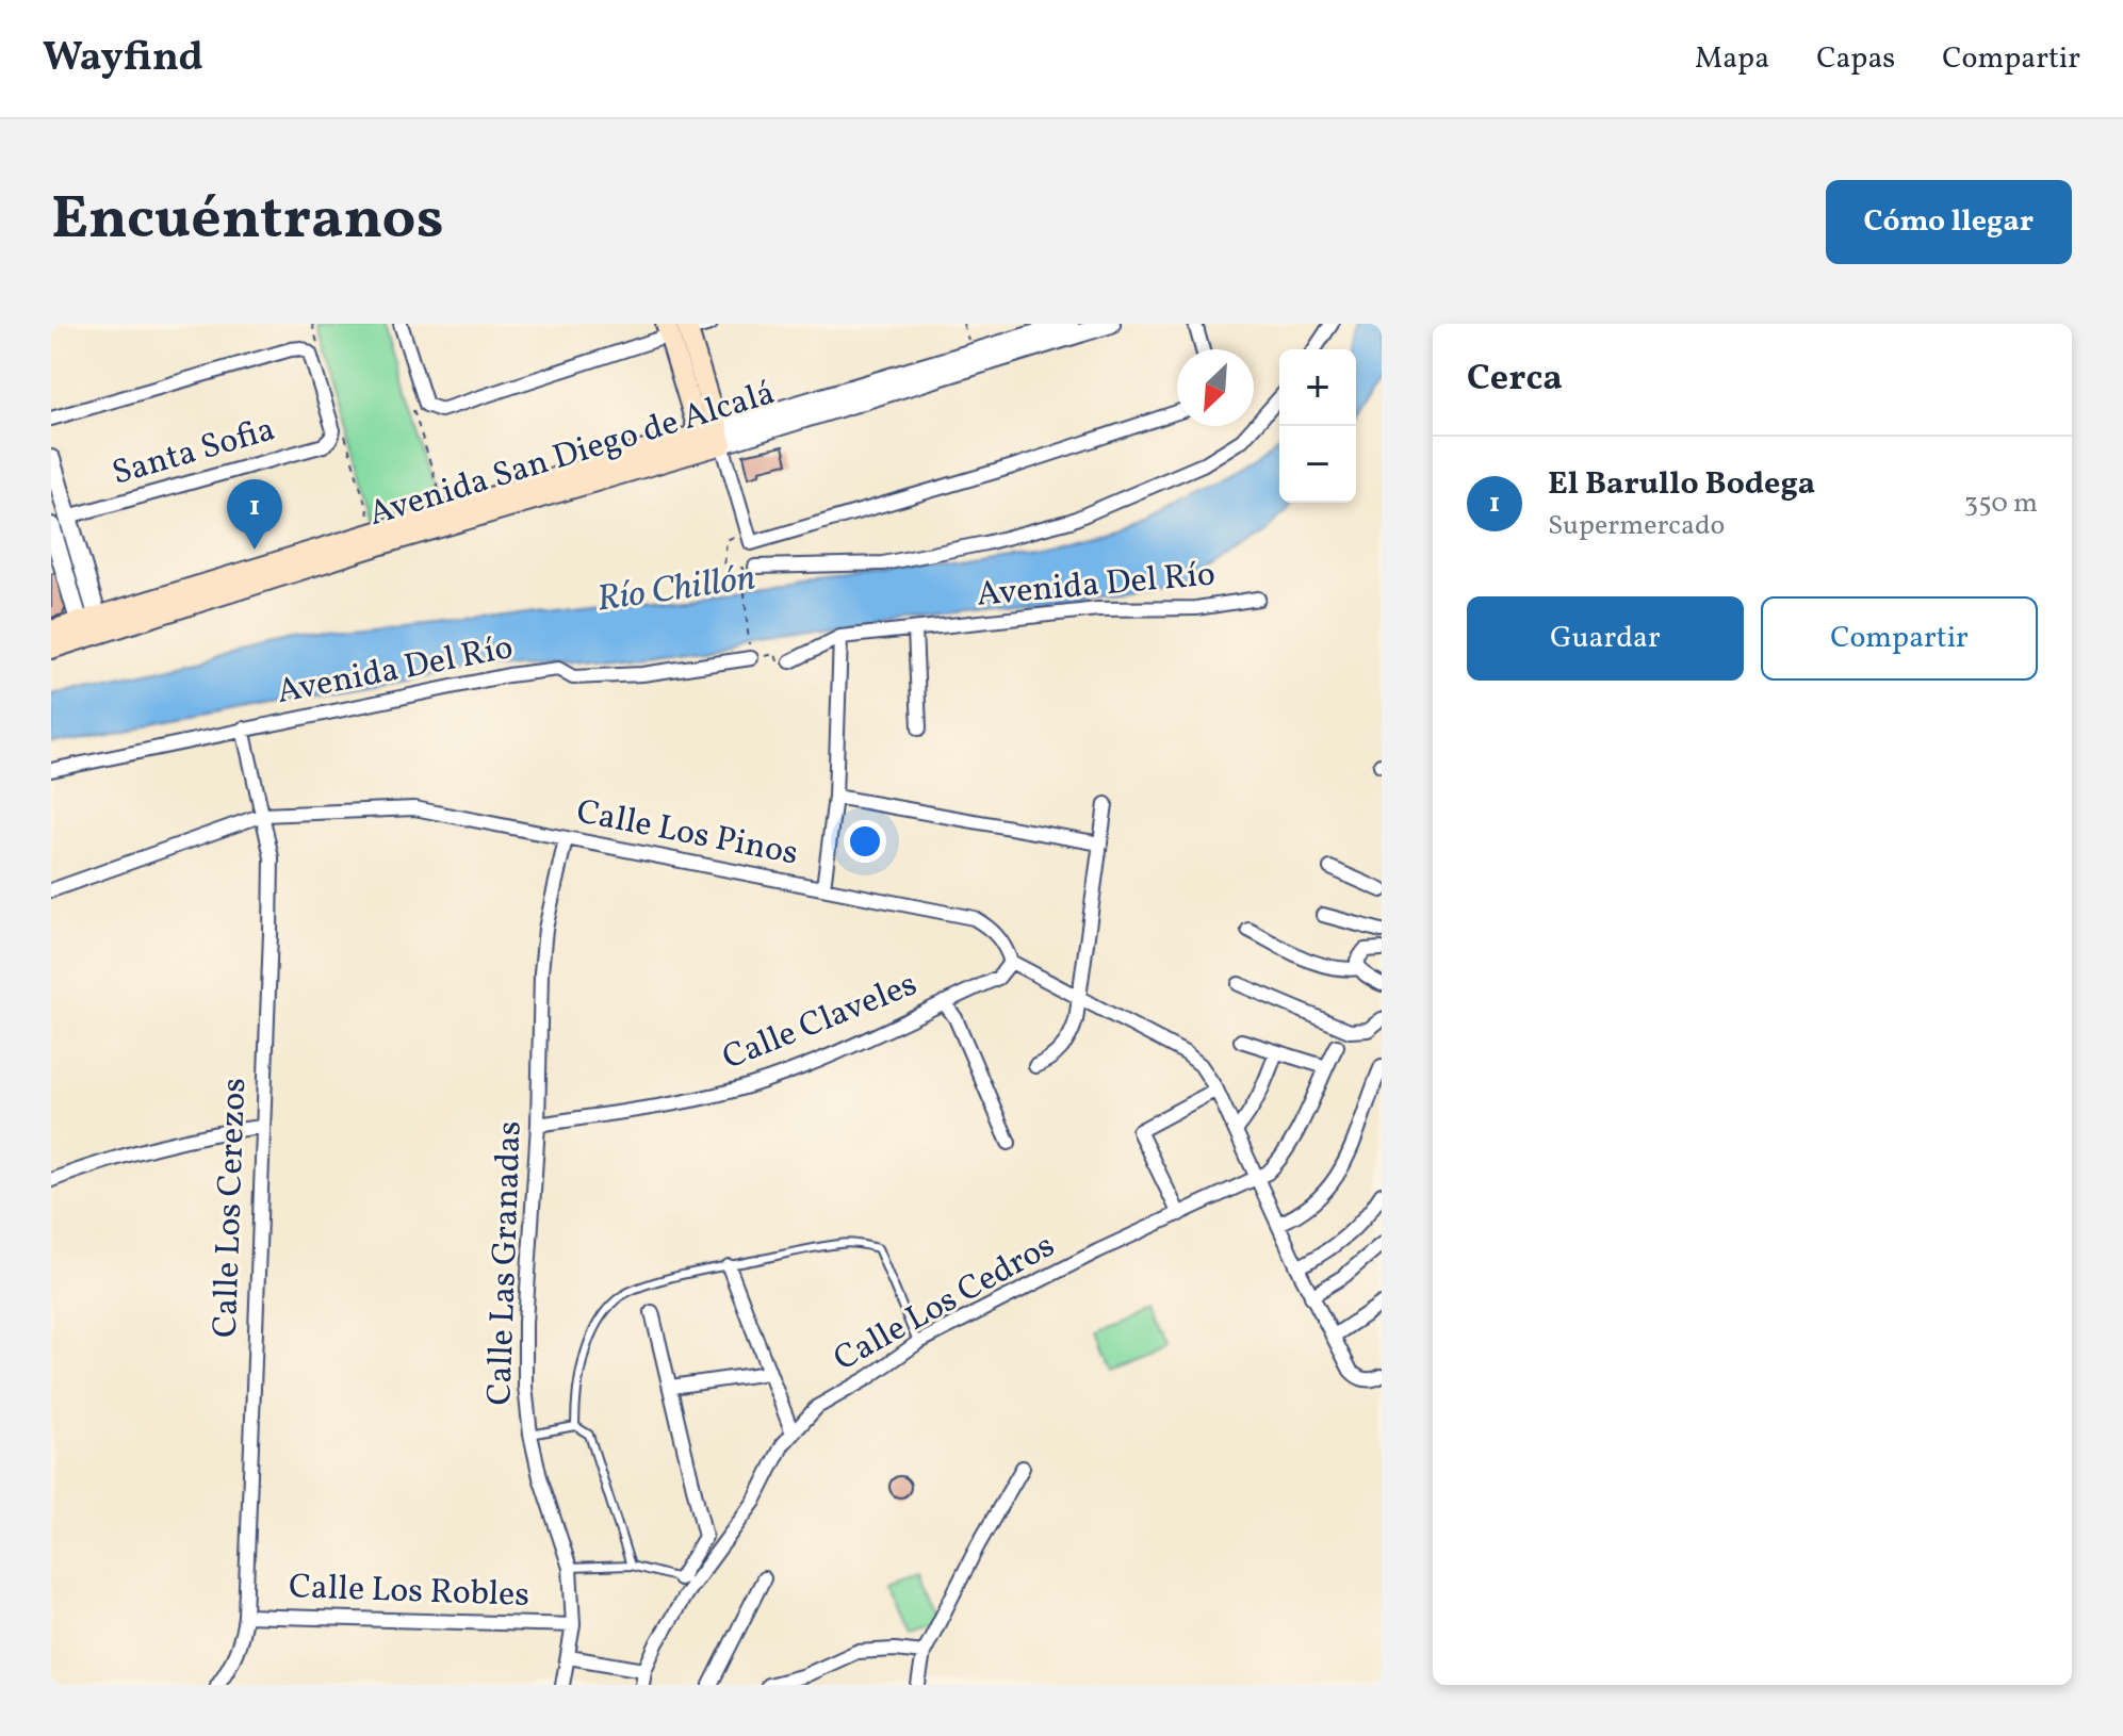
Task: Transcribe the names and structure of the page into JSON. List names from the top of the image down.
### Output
{
  "streets": {
    "main road": ["Avenida San Diego de Alcalá"],
    "street": [
      "Santa Sofia",
      "Avenida Del Río",
      "Calle Los Pinos",
      "Calle Claveles",
      "Calle Los Cerezos",
      "Calle Las Granadas",
      "Calle Los Cedros",
      "Calle Los Robles"
    ]
  },
  "crossings": [
    ["Avenida Del Río", "Calle Los Cerezos"],
    ["Calle Los Pinos", "Calle Claveles"],
    ["Calle Los Pinos", "Calle Los Cerezos"],
    ["Calle Los Pinos", "Calle Las Granadas"],
    ["Calle Los Pinos", "Calle Los Cedros"],
    ["Calle Claveles", "Calle Las Granadas"],
    ["Calle Los Cerezos", "Calle Los Robles"],
    ["Calle Las Granadas", "Calle Los Robles"]
  ],
  "water": ["Río Chillón"],
  "north": "bottom left",
  "page": {
    "header": "Wayfind",
    "nav": ["Mapa", "Capas", "Compartir"],
    "title": "Encuéntranos",
    "buttons": [
      "Cómo llegar",
      ["Guardar", "Compartir"]
    ],
    "heading": "Cerca",
    "map_buttons": ["+", "−"],
    "list": [
      {
        "mark": "1",
        "name": "El Barullo Bodega",
        "note": "Supermercado",
        "value": "350 m"
      }
    ],
    "pins": "1"
  }
}
